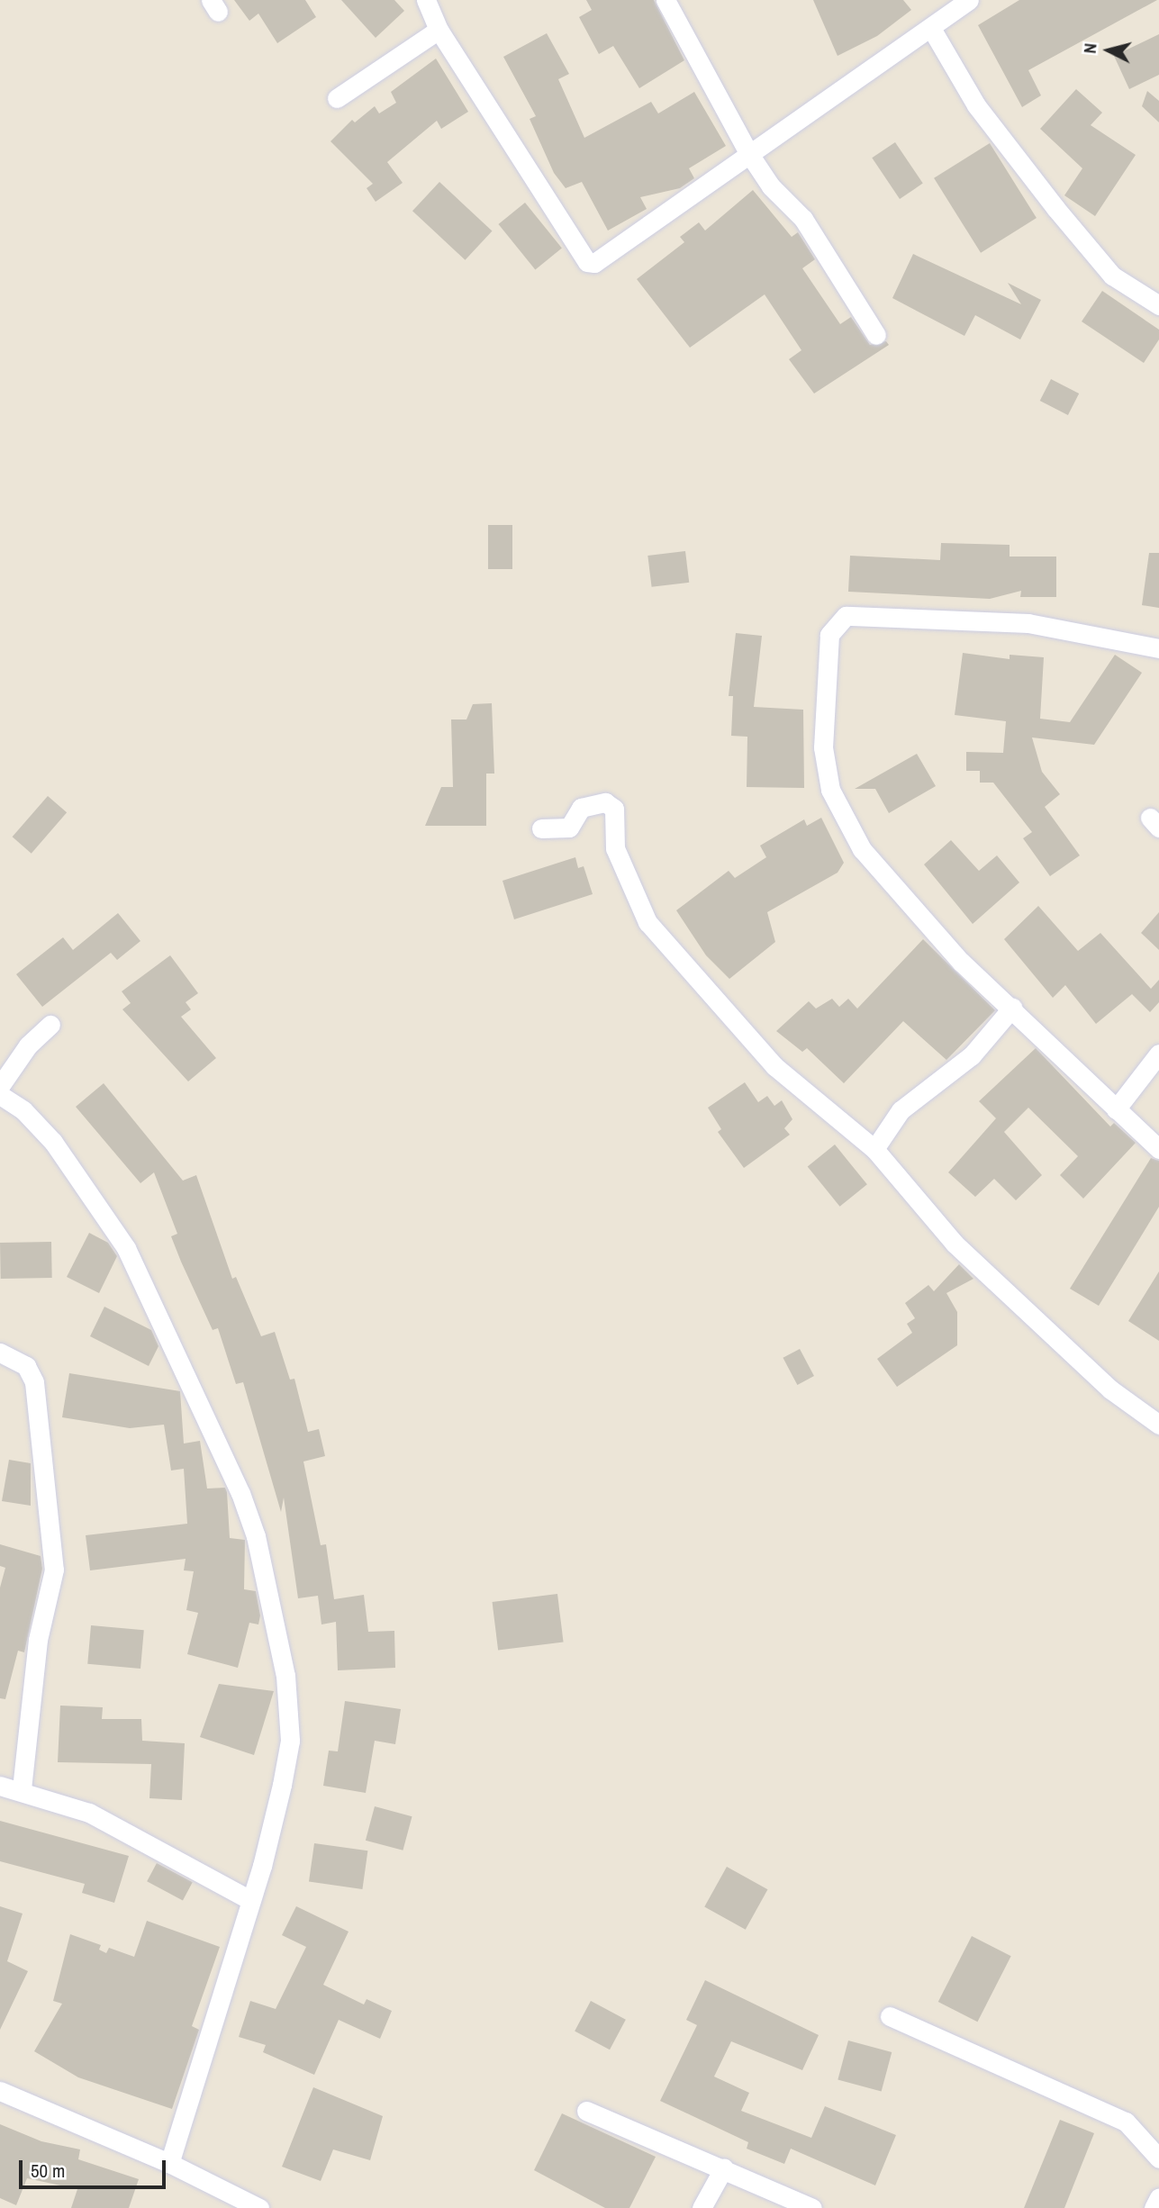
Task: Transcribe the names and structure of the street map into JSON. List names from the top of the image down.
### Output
{
  "scale_bar": "50 m",
  "north": "left"
}
